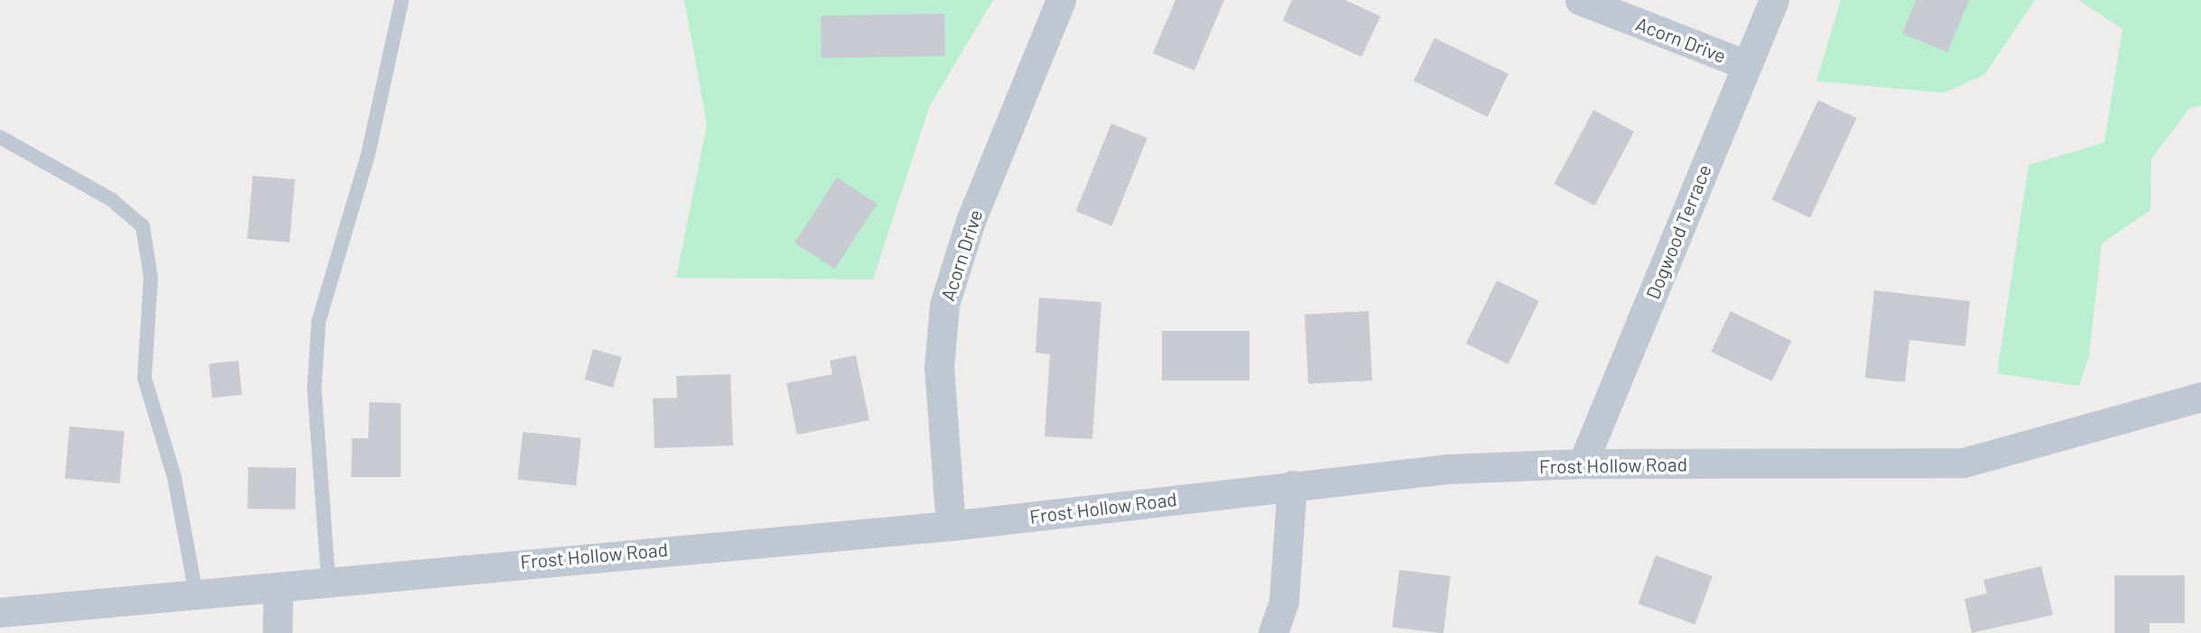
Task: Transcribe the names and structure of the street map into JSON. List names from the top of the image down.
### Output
{
  "streets": {
    "street": ["Acorn Drive", "Dogwood Terrace", "Frost Hollow Road"]
  },
  "crossings": [
    ["Acorn Drive", "Dogwood Terrace"],
    ["Acorn Drive", "Frost Hollow Road"],
    ["Dogwood Terrace", "Frost Hollow Road"]
  ]
}
